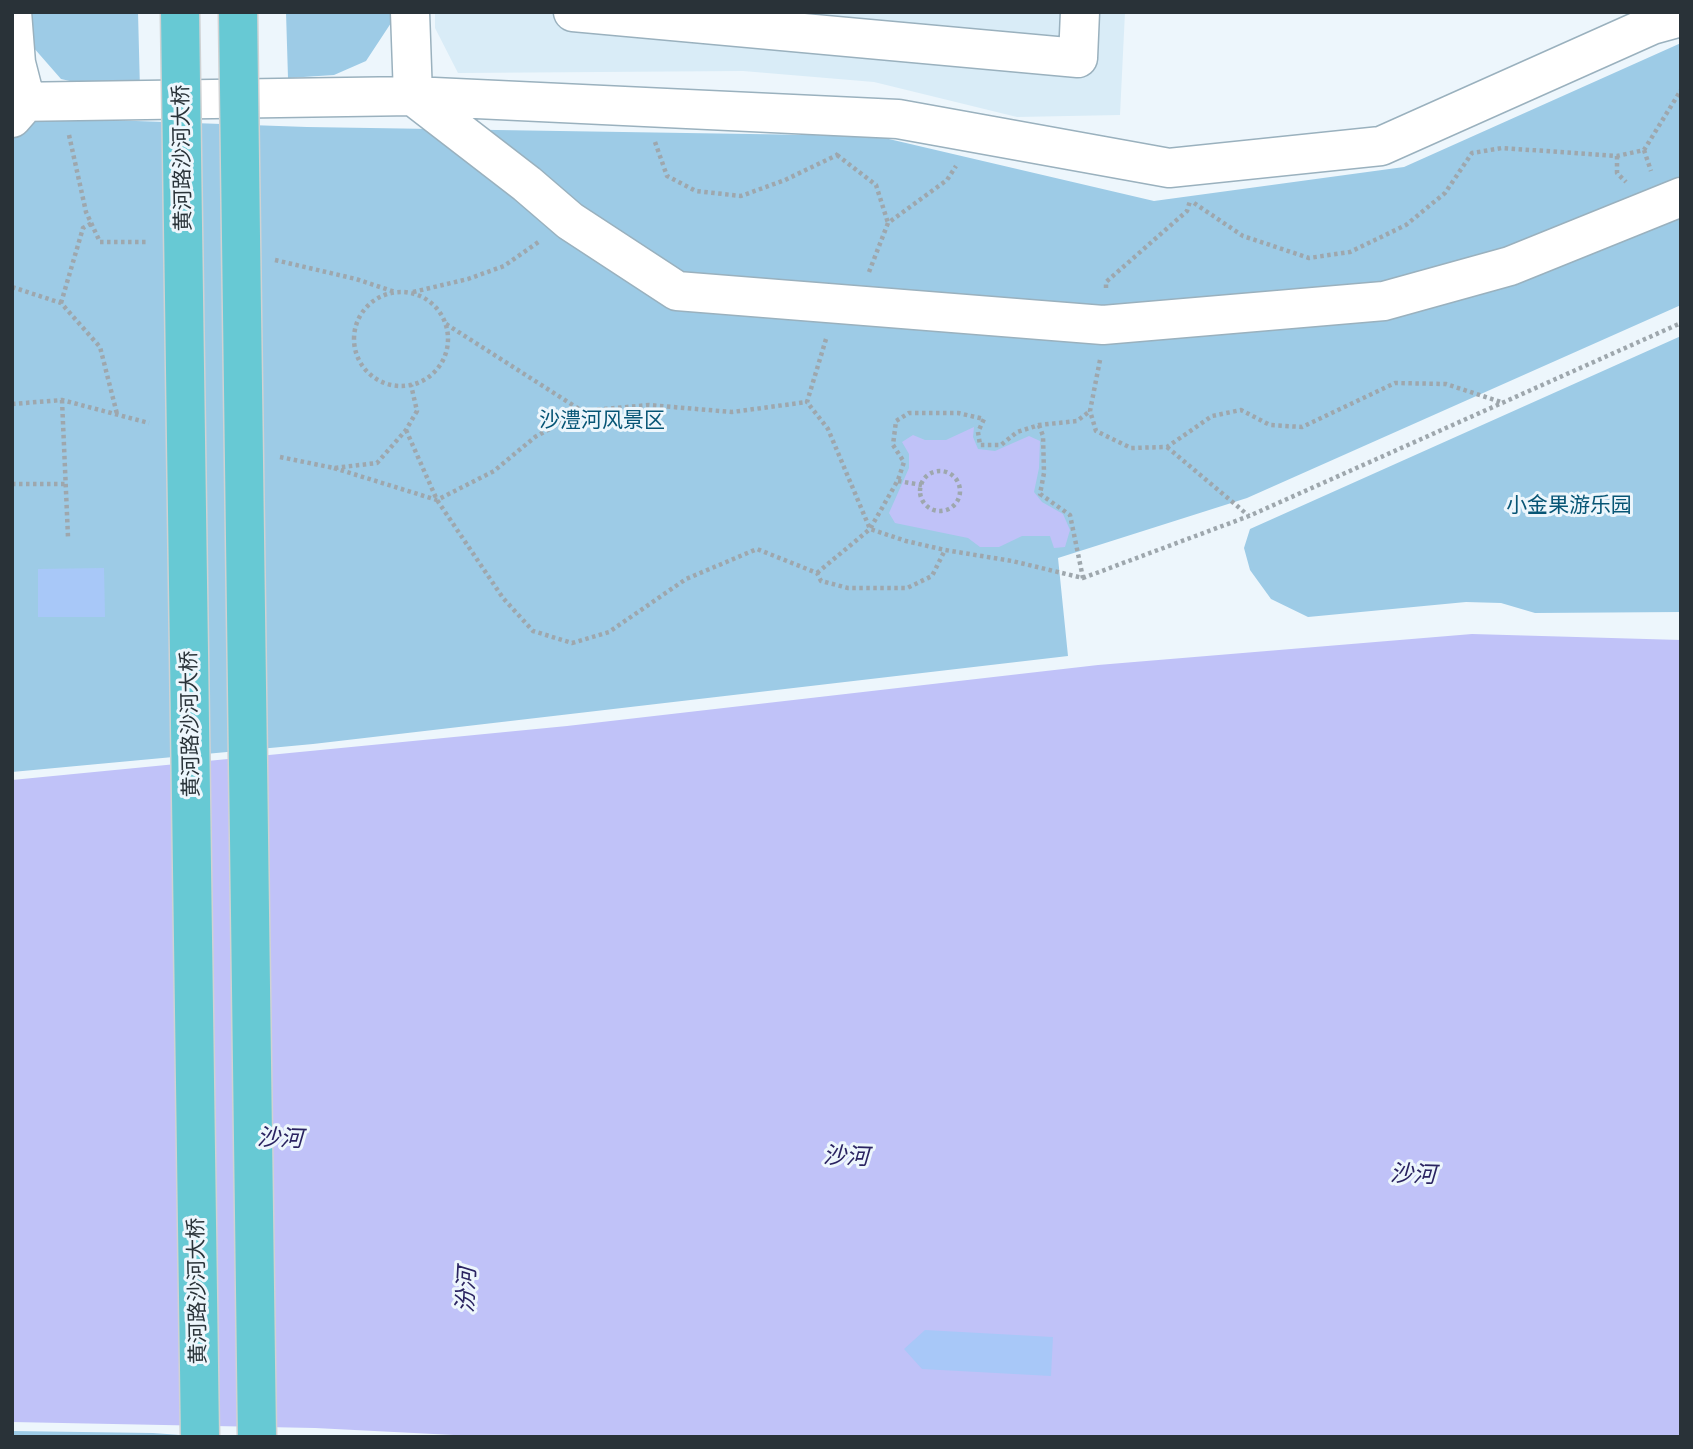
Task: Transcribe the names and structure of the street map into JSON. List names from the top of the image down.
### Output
{
  "streets": {
    "main road": ["黄河路沙河大桥"]
  },
  "water": ["沙河", "汾河"],
  "parks": ["沙澧河风景区", "小金果游乐园"]
}
